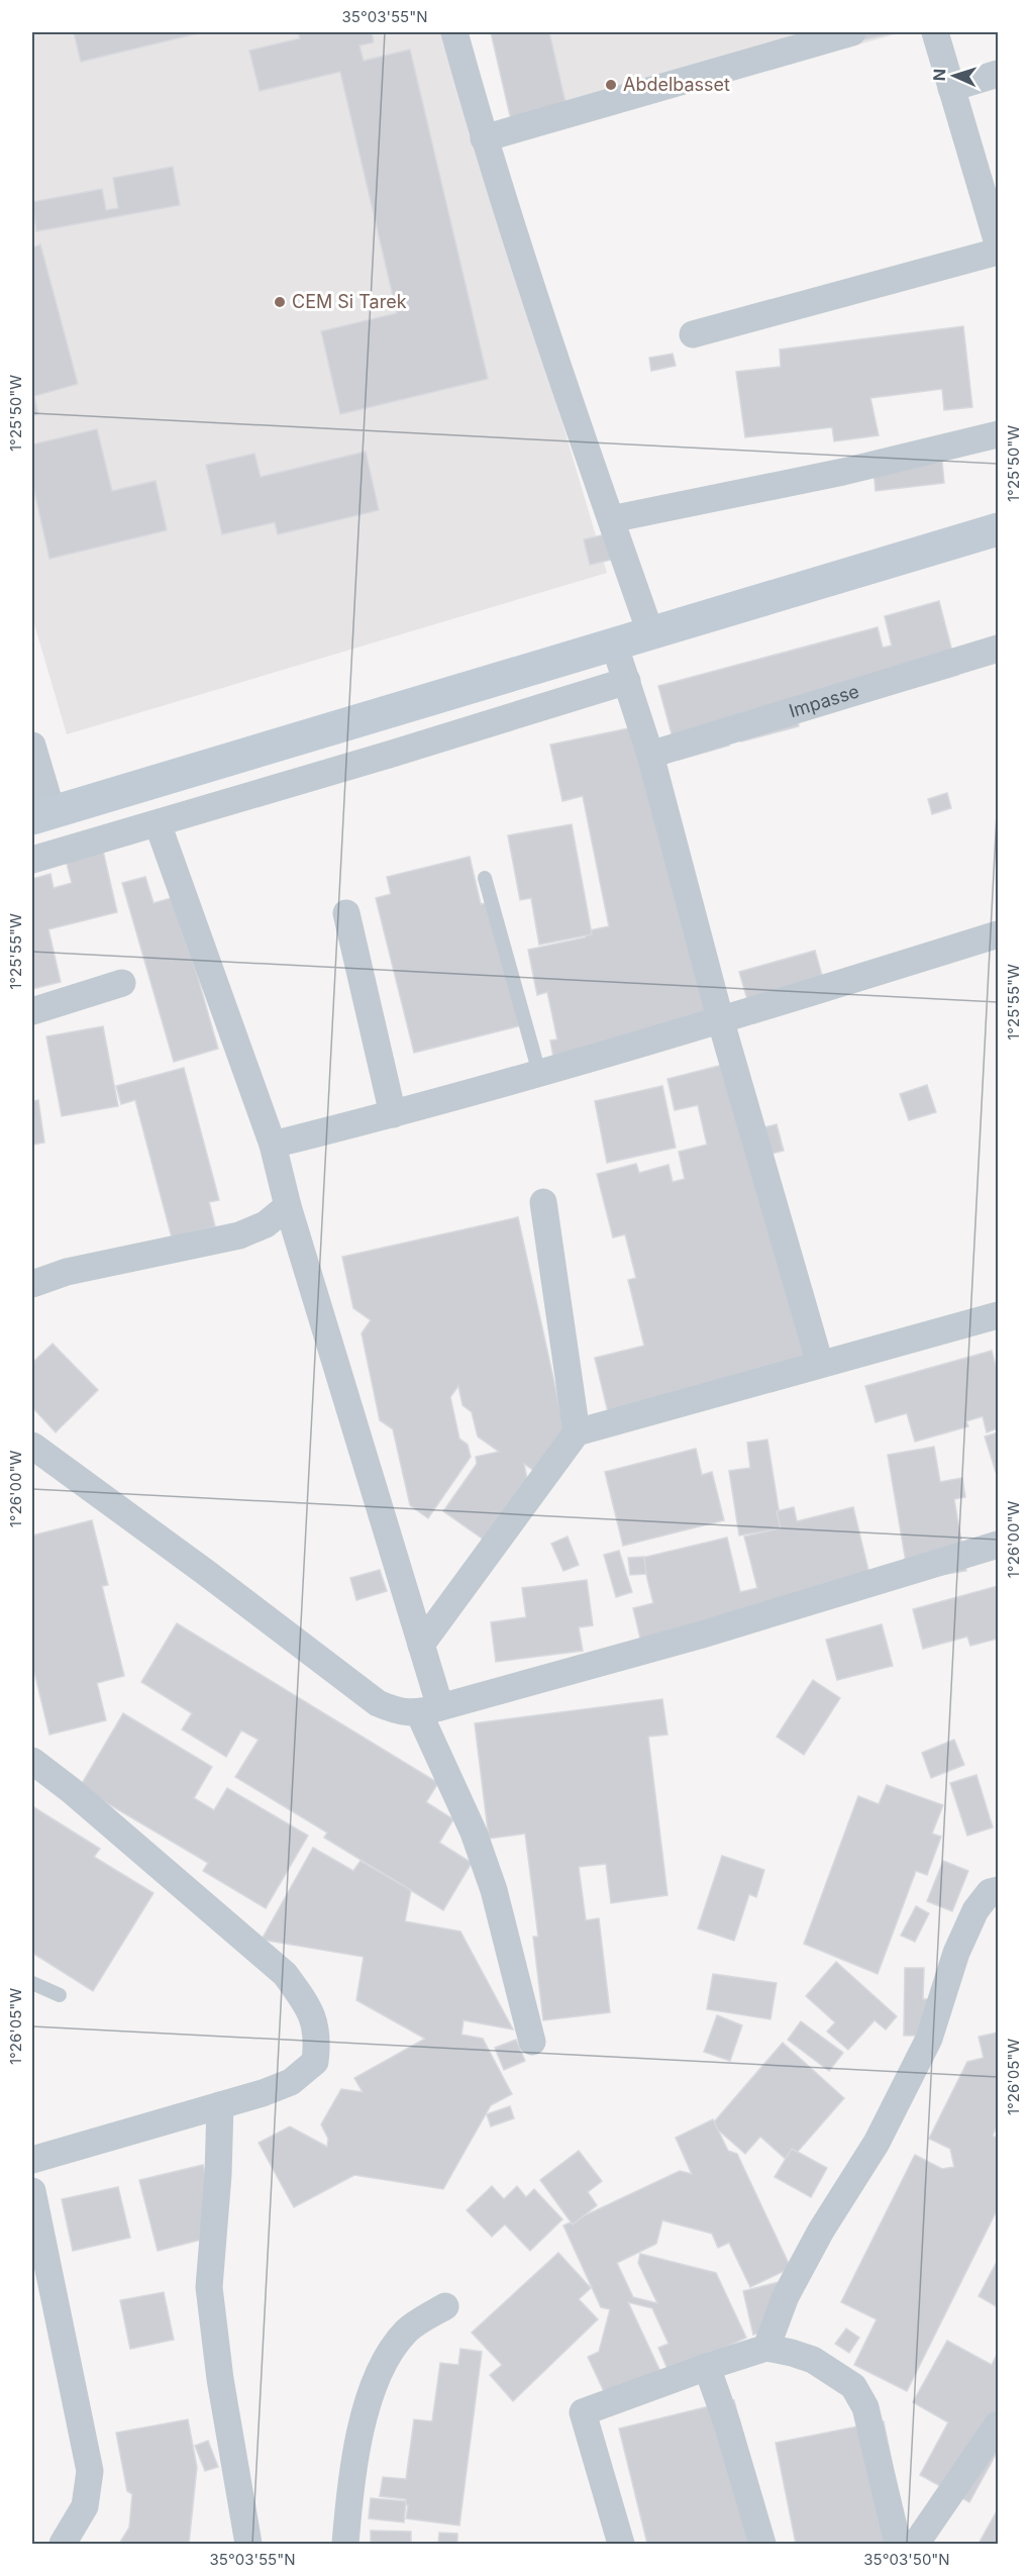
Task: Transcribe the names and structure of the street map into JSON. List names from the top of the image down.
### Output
{
  "streets": {
    "street": ["Impasse"]
  },
  "places": ["Abdelbasset", "CEM Si Tarek"],
  "north": "left",
  "coordinates": [
    "35°03'55\"N",
    "1°25'50\"W",
    "1°25'55\"W",
    "1°26'00\"W",
    "1°26'05\"W",
    "35°03'50\"N"
  ]
}
